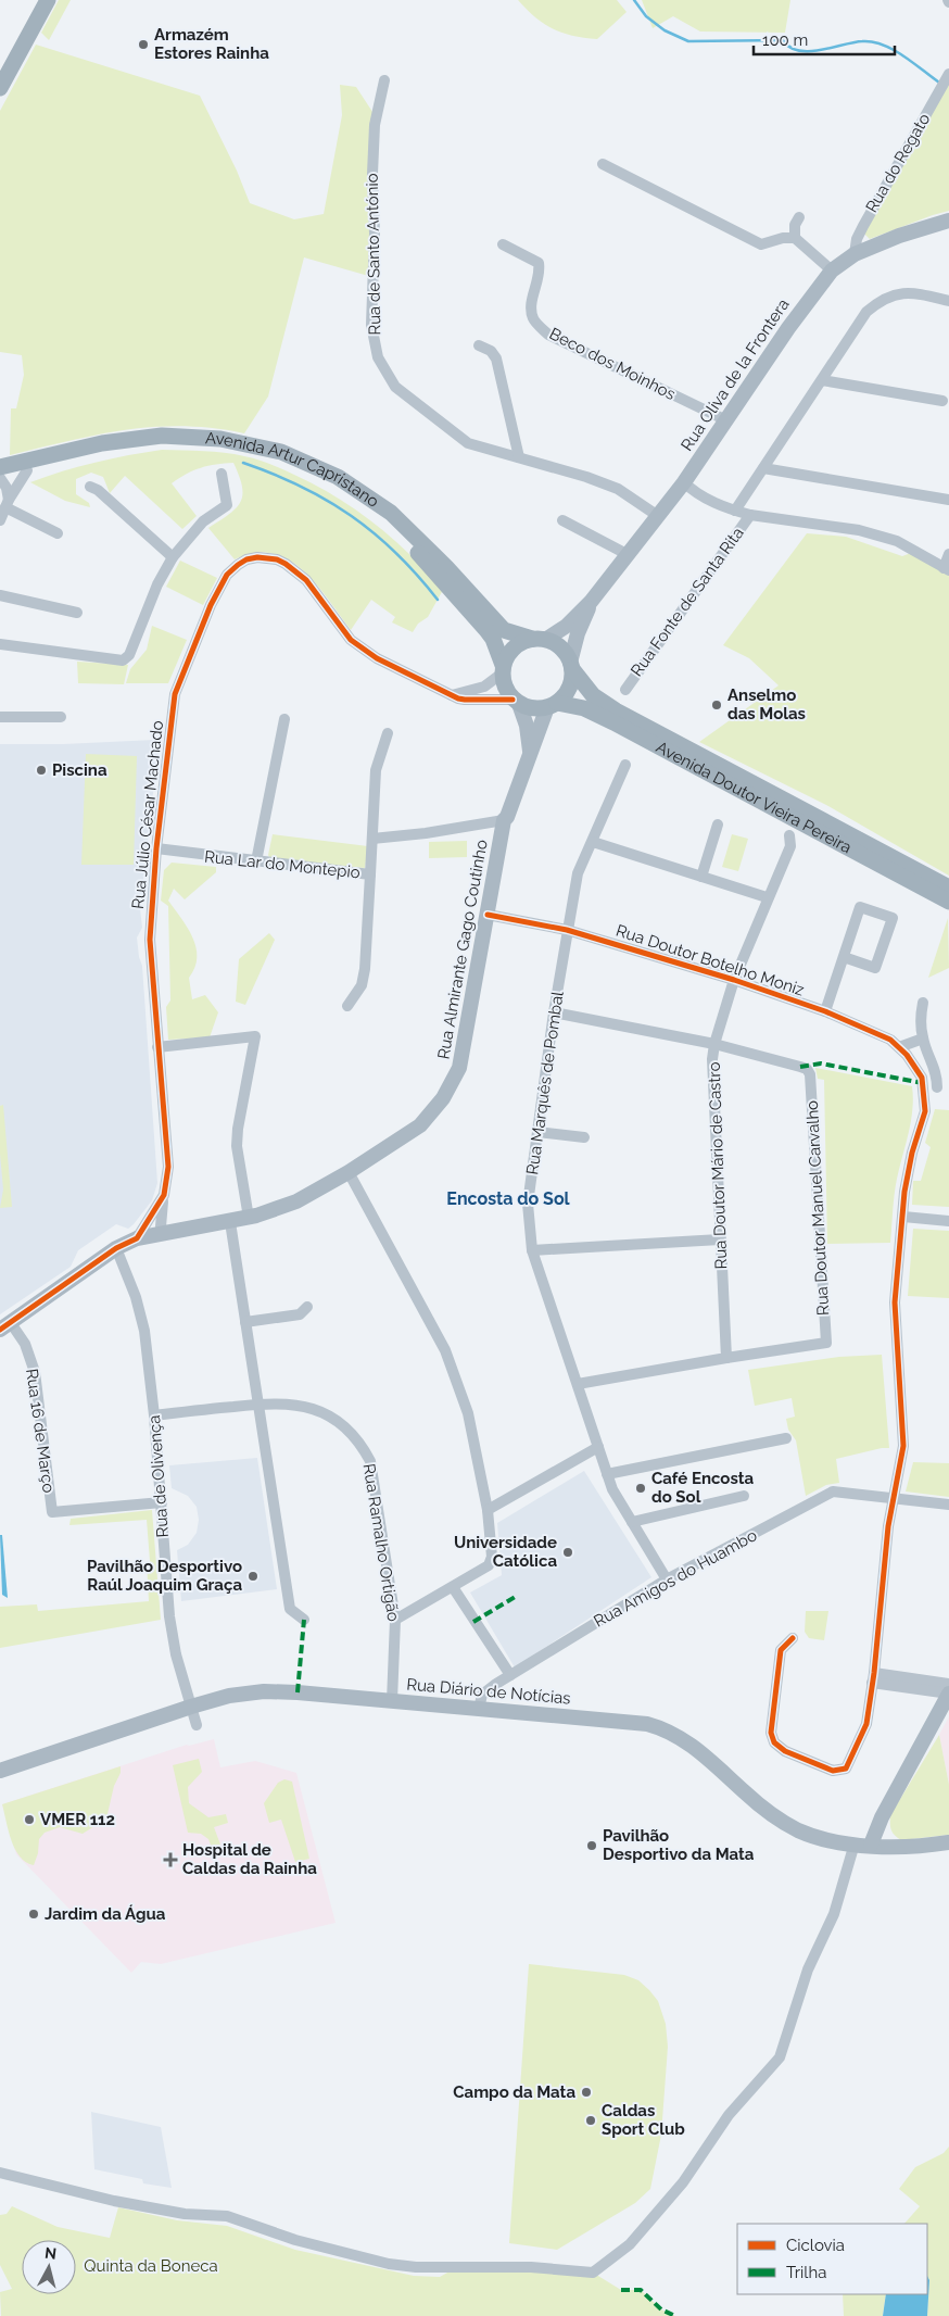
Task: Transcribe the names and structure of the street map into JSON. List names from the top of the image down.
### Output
{
  "streets": {
    "main road": [
      "Rua Oliva de la Frontera",
      "Avenida Artur Capristano",
      "Avenida Doutor Vieira Pereira",
      "Rua Almirante Gago Coutinho",
      "Rua Diário de Notícias"
    ],
    "street": [
      "Rua do Regato",
      "Rua de Santo António",
      "Beco dos Moinhos",
      "Rua Fonte de Santa Rita",
      "Rua Júlio César Machado",
      "Rua Lar do Montepio",
      "Rua Doutor Botelho Moniz",
      "Rua Marquês de Pombal",
      "Rua Doutor Mário de Castro",
      "Rua Doutor Manuel Carvalho",
      "Rua 16 de Março",
      "Rua de Olivença",
      "Rua Ramalho Ortigão",
      "Rua Amigos do Huambo"
    ]
  },
  "crossings": [
    ["Rua do Regato", "Rua Oliva de la Frontera"],
    ["Rua de Santo António", "Rua Oliva de la Frontera"],
    ["Beco dos Moinhos", "Rua Oliva de la Frontera"],
    ["Rua Oliva de la Frontera", "Avenida Artur Capristano"],
    ["Rua Oliva de la Frontera", "Avenida Doutor Vieira Pereira"],
    ["Rua Oliva de la Frontera", "Rua Júlio César Machado"],
    ["Rua Oliva de la Frontera", "Rua Almirante Gago Coutinho"],
    ["Avenida Artur Capristano", "Avenida Doutor Vieira Pereira"],
    ["Avenida Artur Capristano", "Rua Júlio César Machado"],
    ["Avenida Artur Capristano", "Rua Almirante Gago Coutinho"],
    ["Avenida Doutor Vieira Pereira", "Rua Júlio César Machado"],
    ["Avenida Doutor Vieira Pereira", "Rua Almirante Gago Coutinho"],
    ["Rua Júlio César Machado", "Rua Lar do Montepio"],
    ["Rua Júlio César Machado", "Rua Almirante Gago Coutinho"],
    ["Rua Almirante Gago Coutinho", "Rua Doutor Botelho Moniz"],
    ["Rua Doutor Botelho Moniz", "Rua Marquês de Pombal"],
    ["Rua Doutor Botelho Moniz", "Rua Doutor Mário de Castro"],
    ["Rua Doutor Botelho Moniz", "Rua Amigos do Huambo"],
    ["Rua Marquês de Pombal", "Rua Amigos do Huambo"],
    ["Rua Doutor Mário de Castro", "Rua Doutor Manuel Carvalho"],
    ["Rua 16 de Março", "Rua de Olivença"],
    ["Rua de Olivença", "Rua Ramalho Ortigão"],
    ["Rua de Olivença", "Rua Diário de Notícias"],
    ["Rua Ramalho Ortigão", "Rua Diário de Notícias"],
    ["Rua Amigos do Huambo", "Rua Diário de Notícias"]
  ],
  "districts": ["Encosta do Sol"],
  "parks": ["Quinta da Boneca"],
  "places": {
    "other": [
      "Armazém Estores Rainha",
      "Anselmo das Molas",
      "Piscina",
      "Café Encosta do Sol",
      "Universidade Católica",
      "Pavilhão Desportivo Raúl Joaquim Graça",
      "VMER 112",
      "Pavilhão Desportivo da Mata",
      "Jardim da Água",
      "Campo da Mata",
      "Caldas Sport Club"
    ],
    "health": ["Hospital de Caldas da Rainha"]
  },
  "legend": ["Ciclovia", "Trilha"],
  "scale_bar": "100 m",
  "north": "top"
}
